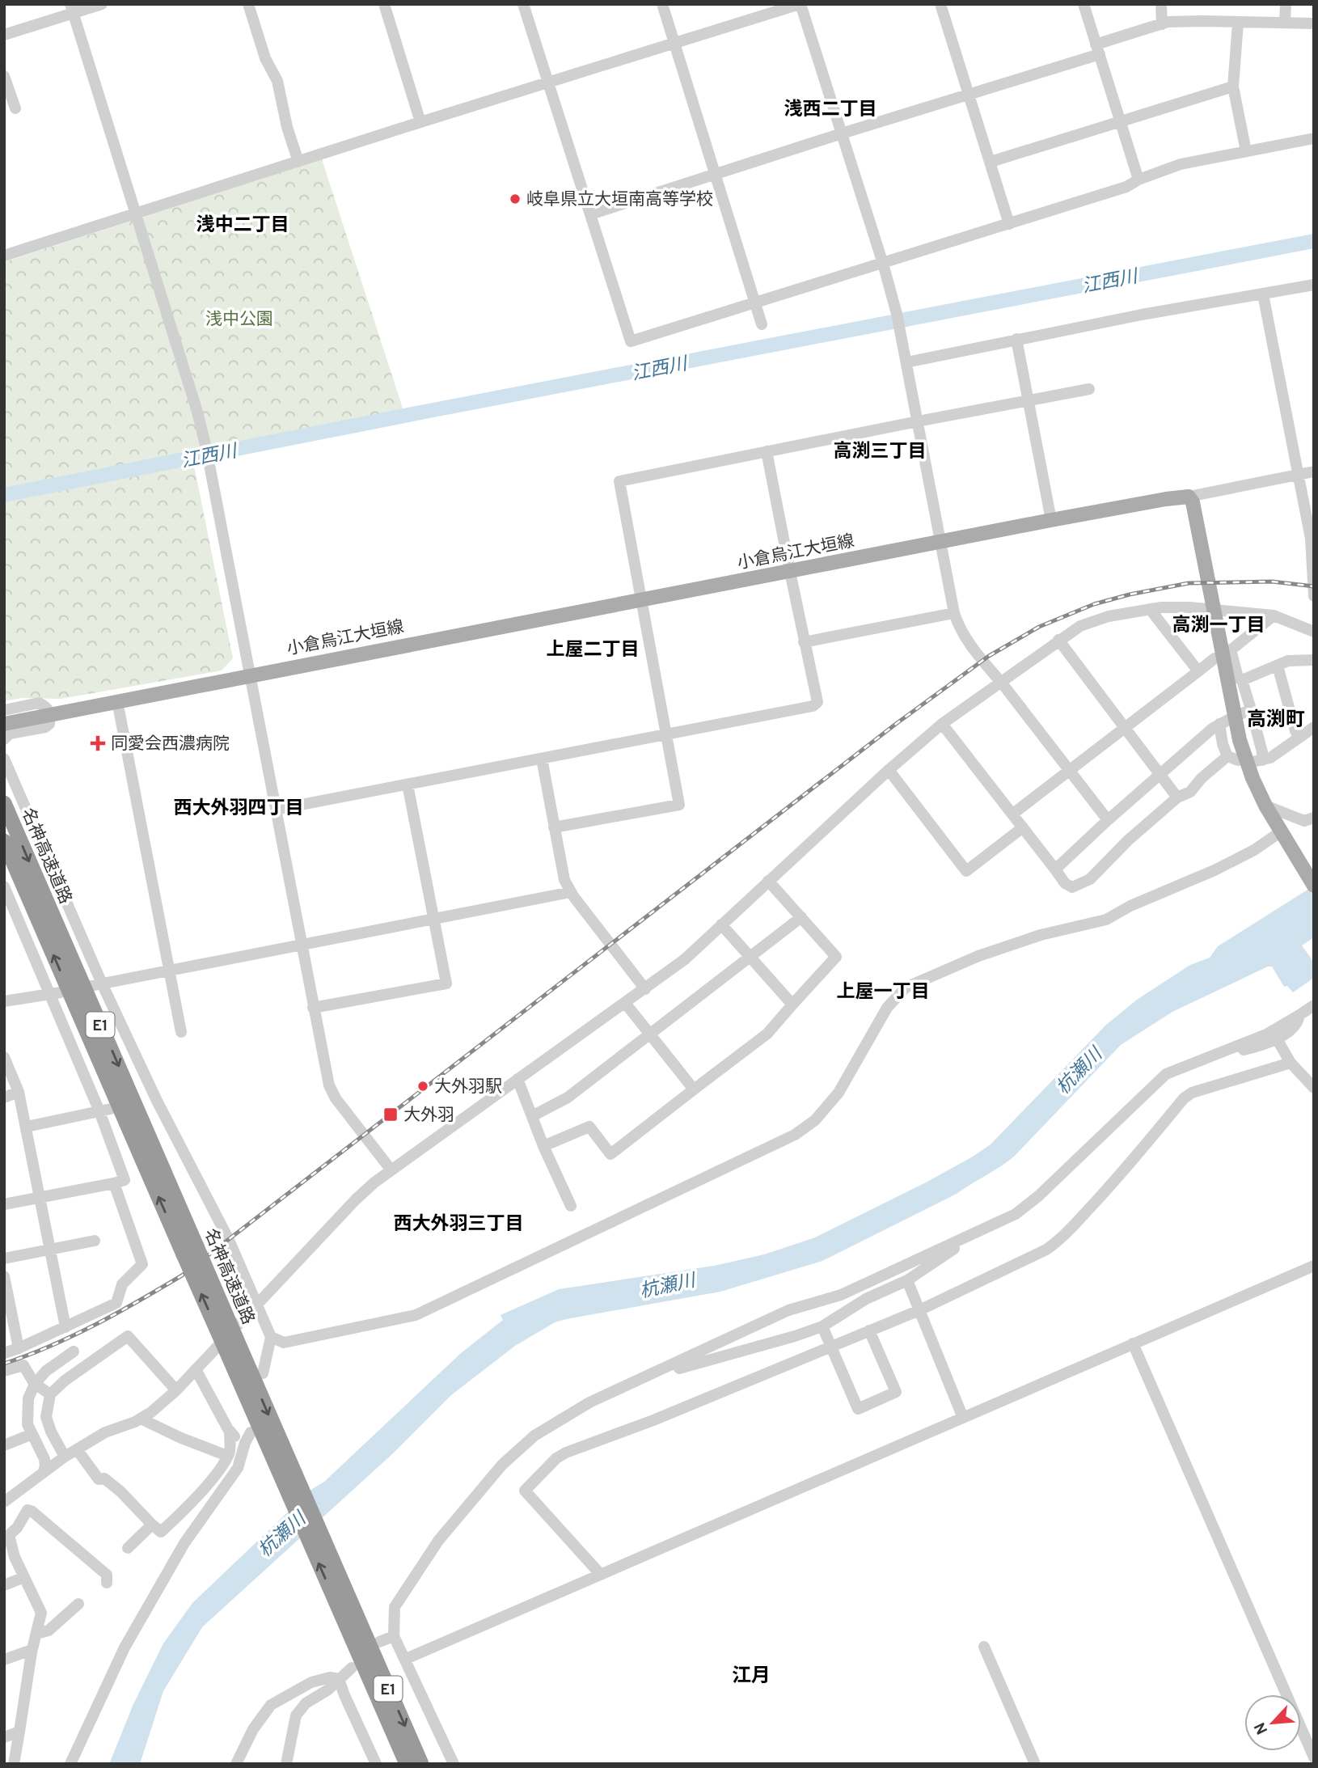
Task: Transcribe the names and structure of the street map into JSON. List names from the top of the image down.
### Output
{
  "streets": {
    "highway": ["名神高速道路", "E1"],
    "main road": ["小倉烏江大垣線"]
  },
  "districts": [
    "浅西二丁目",
    "浅中二丁目",
    "高渕三丁目",
    "高渕一丁目",
    "上屋二丁目",
    "高渕町",
    "西大外羽四丁目",
    "上屋一丁目",
    "西大外羽三丁目",
    "江月"
  ],
  "water": ["江西川", "杭瀬川"],
  "parks": ["浅中公園"],
  "places": {
    "other": ["岐阜県立大垣南高等学校", "大外羽駅"],
    "health": ["同愛会西濃病院"],
    "transit": ["大外羽"]
  },
  "north": "bottom left"
}
